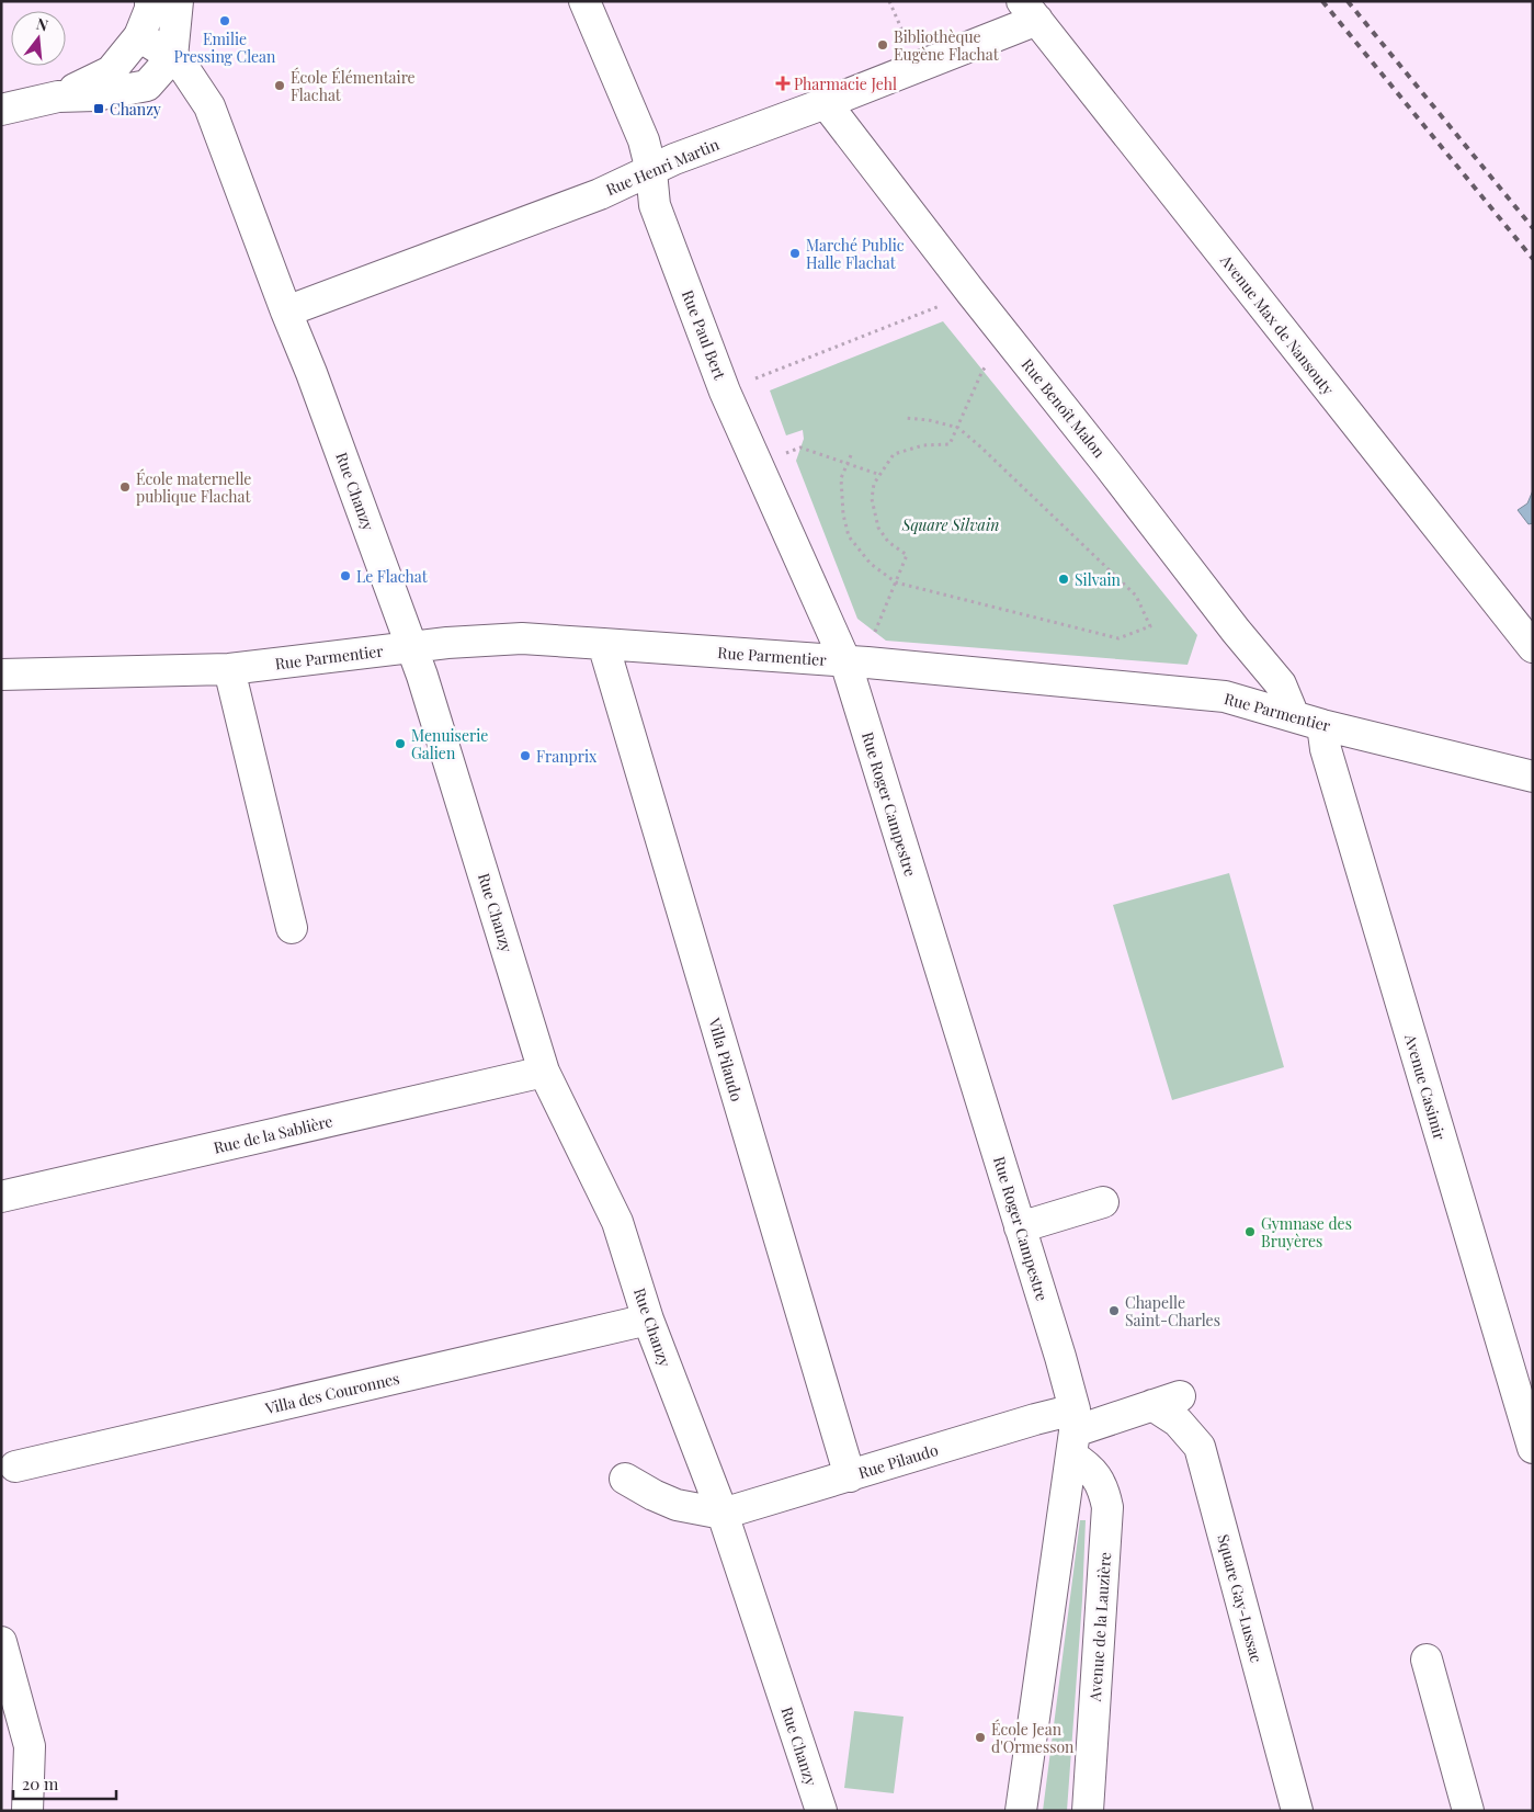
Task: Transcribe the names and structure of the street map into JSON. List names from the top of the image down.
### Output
{
  "streets": {
    "street": [
      "Rue Henri Martin",
      "Avenue Max de Nansouty",
      "Rue Paul Bert",
      "Rue Benoît Malon",
      "Rue Chanzy",
      "Rue Parmentier",
      "Rue Roger Campestre",
      "Villa Pilaudo",
      "Avenue Casimir",
      "Rue de la Sablière",
      "Villa des Couronnes",
      "Rue Pilaudo",
      "Square Gay-Lussac",
      "Avenue de la Lauzière"
    ]
  },
  "crossings": [
    ["Rue Henri Martin", "Avenue Max de Nansouty"],
    ["Rue Henri Martin", "Rue Paul Bert"],
    ["Rue Henri Martin", "Rue Benoît Malon"],
    ["Rue Henri Martin", "Rue Chanzy"],
    ["Rue Paul Bert", "Rue Parmentier"],
    ["Rue Paul Bert", "Rue Roger Campestre"],
    ["Rue Benoît Malon", "Rue Parmentier"],
    ["Rue Chanzy", "Rue Parmentier"],
    ["Rue Chanzy", "Rue de la Sablière"],
    ["Rue Chanzy", "Villa des Couronnes"],
    ["Rue Chanzy", "Rue Pilaudo"],
    ["Rue Parmentier", "Rue Roger Campestre"],
    ["Rue Parmentier", "Villa Pilaudo"],
    ["Rue Parmentier", "Avenue Casimir"],
    ["Rue Roger Campestre", "Rue Pilaudo"],
    ["Rue Roger Campestre", "Avenue de la Lauzière"],
    ["Villa Pilaudo", "Rue Pilaudo"],
    ["Rue Pilaudo", "Square Gay-Lussac"],
    ["Rue Pilaudo", "Avenue de la Lauzière"]
  ],
  "parks": ["Square Silvain"],
  "places": {
    "other": [
      "Emilie Pressing Clean",
      "Bibliothèque Eugène Flachat",
      "École Élémentaire Flachat",
      "Marché Public Halle Flachat",
      "École maternelle publique Flachat",
      "Le Flachat",
      "Silvain",
      "Menuiserie Galien",
      "Franprix",
      "Gymnase des Bruyères",
      "Chapelle Saint-Charles",
      "École Jean d'Ormesson"
    ],
    "health": ["Pharmacie Jehl"],
    "transit": ["Chanzy"]
  },
  "scale_bar": "20 m",
  "north": "top"
}
